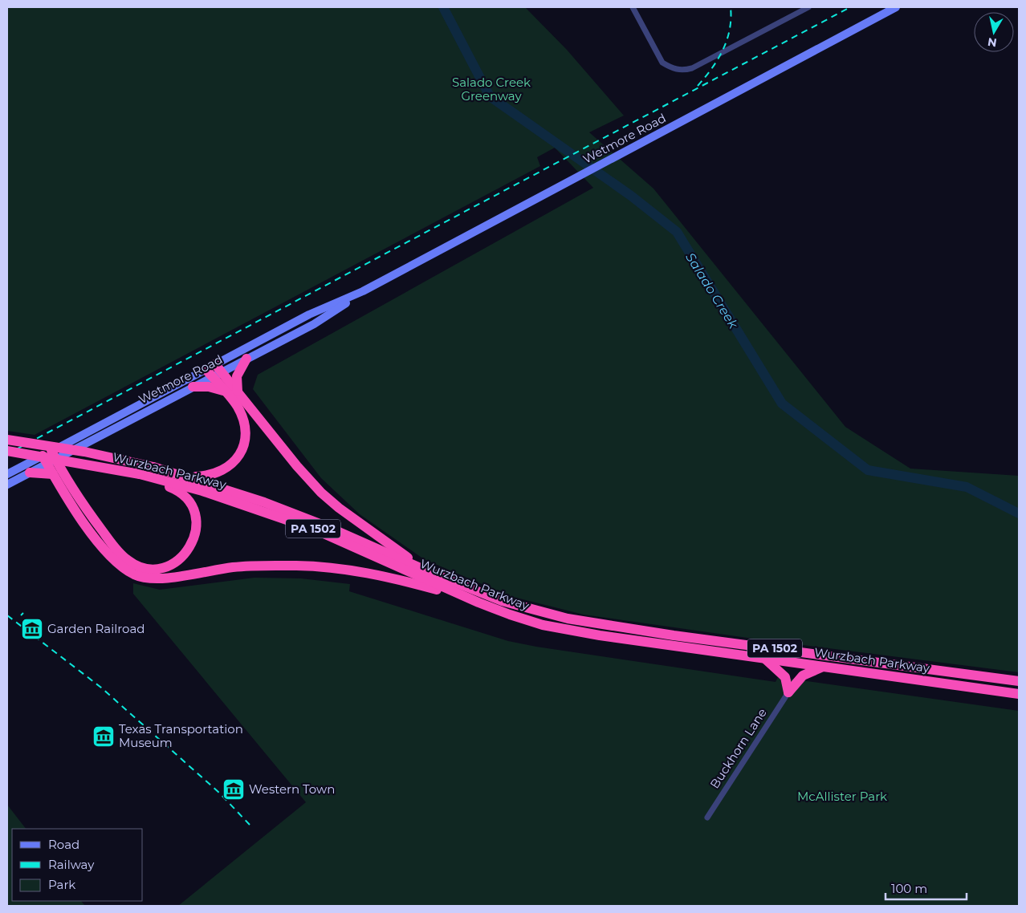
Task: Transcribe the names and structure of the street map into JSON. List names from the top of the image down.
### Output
{
  "streets": {
    "highway": ["Wurzbach Parkway", "PA 1502"],
    "main road": ["Wetmore Road"],
    "street": ["Buckhorn Lane"]
  },
  "water": ["Salado Creek"],
  "parks": ["Salado Creek Greenway", "McAllister Park"],
  "places": {
    "museum": ["Garden Railroad", "Texas Transportation Museum", "Western Town"]
  },
  "legend": ["Road", "Railway", "Park"],
  "scale_bar": "100 m",
  "north": "bottom"
}
